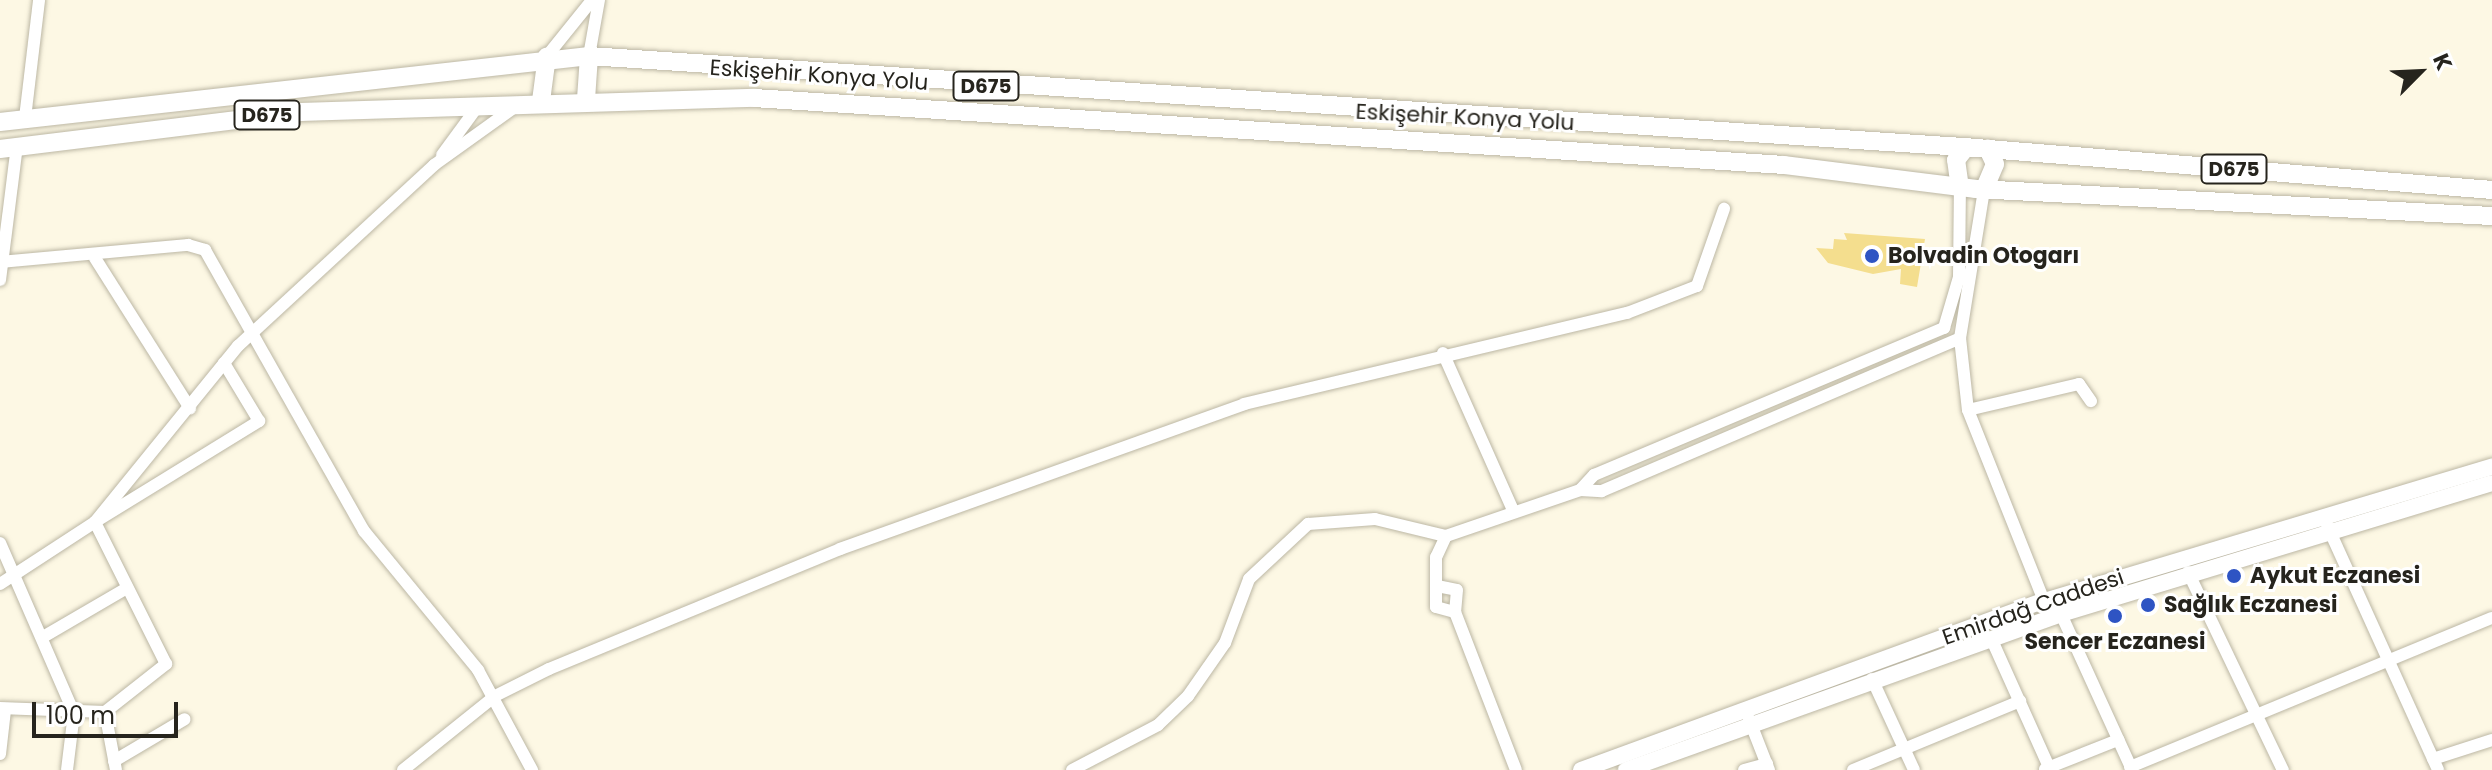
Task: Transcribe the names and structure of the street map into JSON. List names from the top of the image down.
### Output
{
  "streets": {
    "highway": ["Eskişehir Konya Yolu", "D675"],
    "main road": ["Emirdağ Caddesi"]
  },
  "crossings": [
    ["Eskişehir Konya Yolu", "D675"]
  ],
  "places": [
    "Bolvadin Otogarı",
    "Aykut Eczanesi",
    "Sağlık Eczanesi",
    "Sencer Eczanesi"
  ],
  "scale_bar": "100 m",
  "north": "top right"
}
